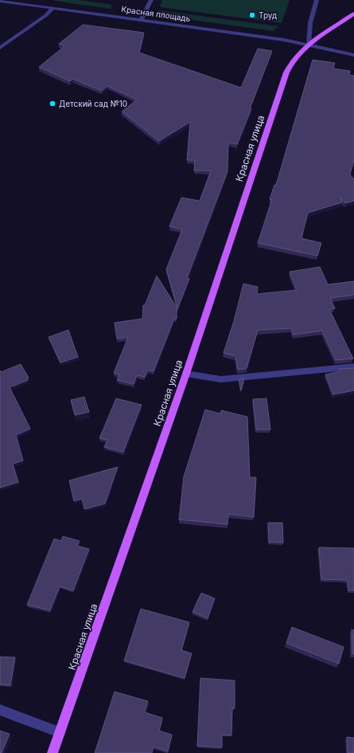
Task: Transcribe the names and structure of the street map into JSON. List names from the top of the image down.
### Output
{
  "streets": {
    "main road": ["Красная улица"],
    "street": ["Красная площадь"]
  },
  "crossings": [
    ["Красная площадь", "Красная улица"]
  ],
  "places": ["Труд", "Детский сад №10"]
}
